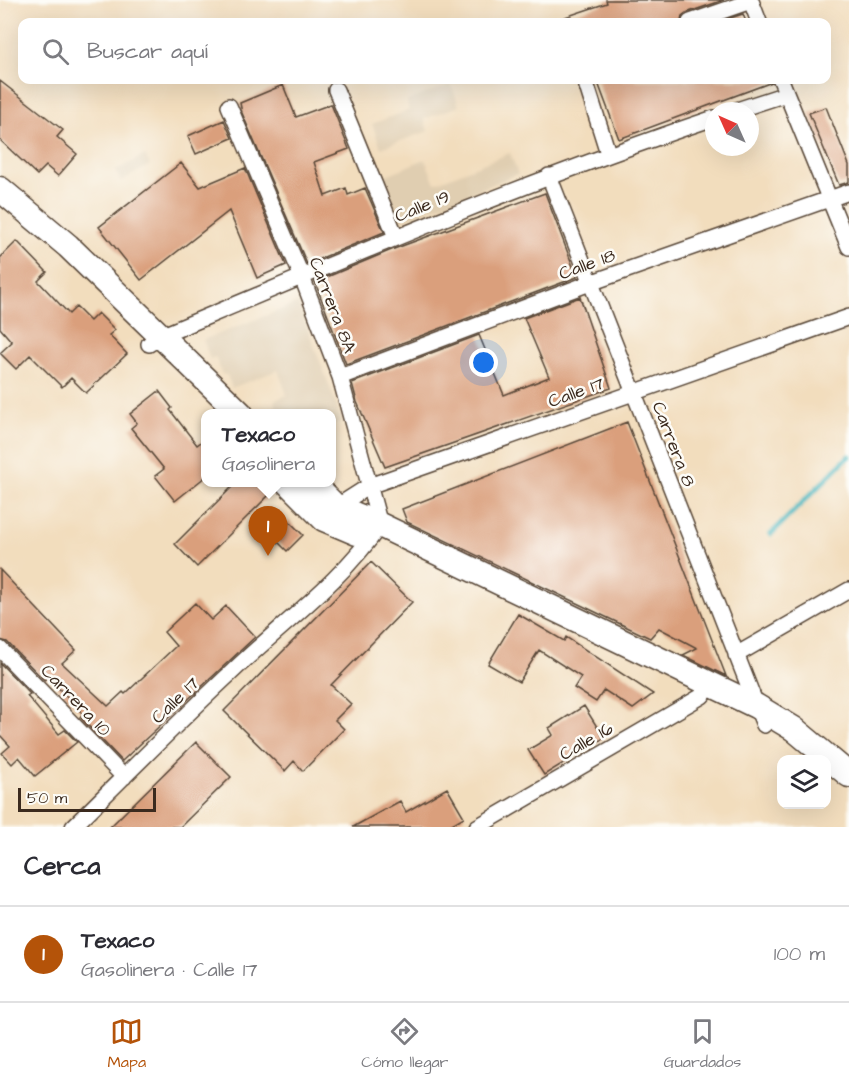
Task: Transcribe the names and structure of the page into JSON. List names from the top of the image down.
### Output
{
  "streets": {
    "street": [
      "Calle 19",
      "Calle 18",
      "Carrera 8A",
      "Calle 17",
      "Carrera 8",
      "Carrera 10",
      "Calle 16"
    ]
  },
  "crossings": [
    ["Calle 19", "Carrera 8A"],
    ["Calle 19", "Carrera 8"],
    ["Calle 18", "Carrera 8A"],
    ["Calle 18", "Carrera 8"],
    ["Carrera 8A", "Calle 17"],
    ["Calle 17", "Carrera 8"],
    ["Calle 17", "Carrera 10"]
  ],
  "scale_bar": "50 m",
  "north": "top left",
  "page": {
    "search": "Buscar aquí",
    "popup": ["Texaco", "Gasolinera"],
    "pins": "1",
    "scale": "50 m",
    "heading": "Cerca",
    "list": [
      {
        "mark": "1",
        "name": "Texaco",
        "note": "Gasolinera · Calle 17",
        "value": "100 m"
      }
    ],
    "nav": ["Mapa", "Cómo llegar", "Guardados"]
  }
}
